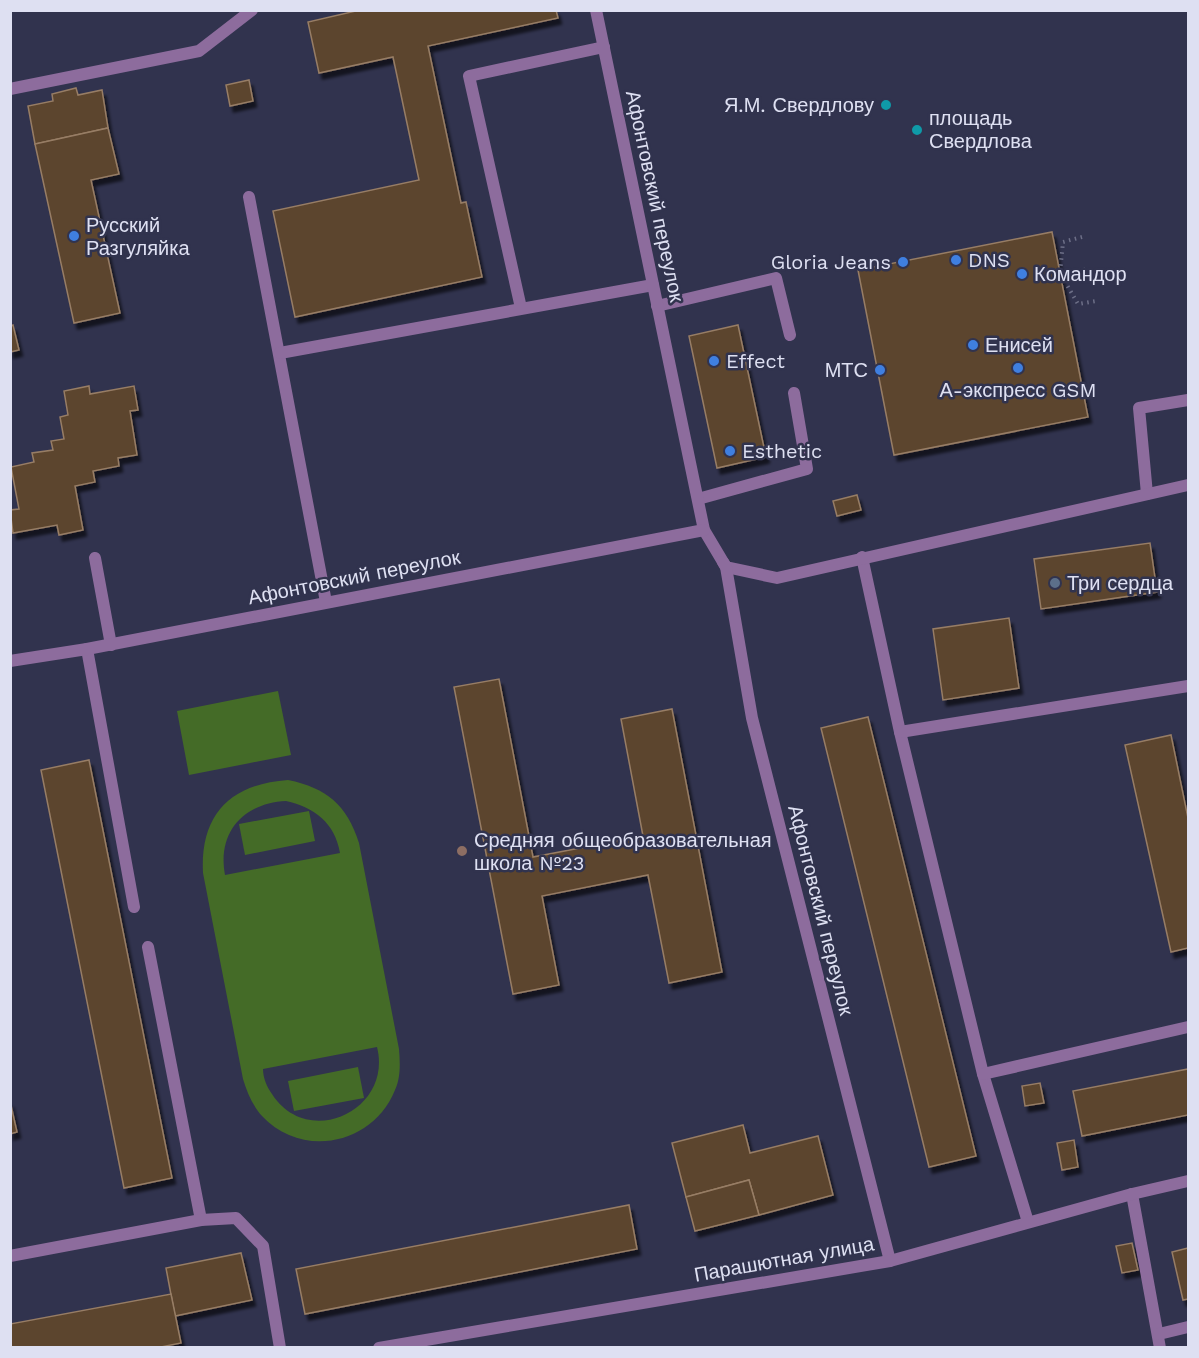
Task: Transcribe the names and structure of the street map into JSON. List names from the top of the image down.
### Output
{
  "streets": {
    "street": ["Афонтовский переулок", "Парашютная улица"]
  },
  "crossings": [
    ["Афонтовский переулок", "Парашютная улица"]
  ],
  "places": [
    "Я.М. Свердлову",
    "площадь Свердлова",
    "Русский Разгуляйка",
    "DNS",
    "Gloria Jeans",
    "Командор",
    "Енисей",
    "Effect",
    "А-экспресс GSM",
    "МТС",
    "Esthetic",
    "Три сердца",
    "Средняя общеобразовательная школа №23"
  ]
}
